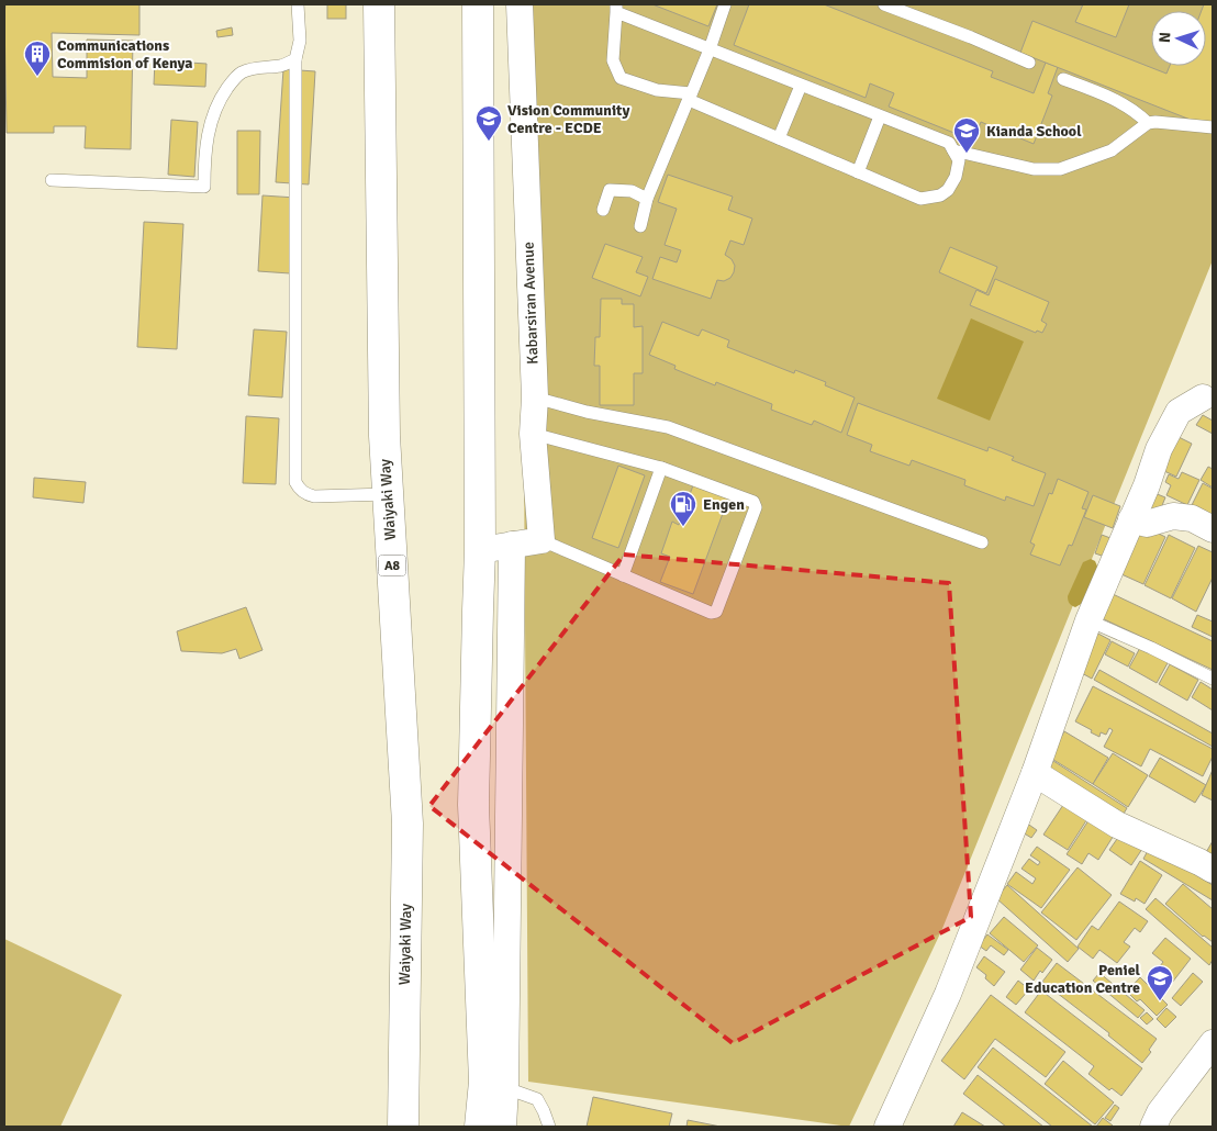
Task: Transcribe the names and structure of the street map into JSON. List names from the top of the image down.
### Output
{
  "streets": {
    "highway": ["Waiyaki Way", "A8"],
    "street": ["Kabarsiran Avenue"]
  },
  "places": {
    "building": ["Communications Commision of Kenya"],
    "school or university": ["Vision Community Centre - ECDE", "Kianda School", "Peniel Education Centre"],
    "fuel station": ["Engen"]
  },
  "north": "left"
}
